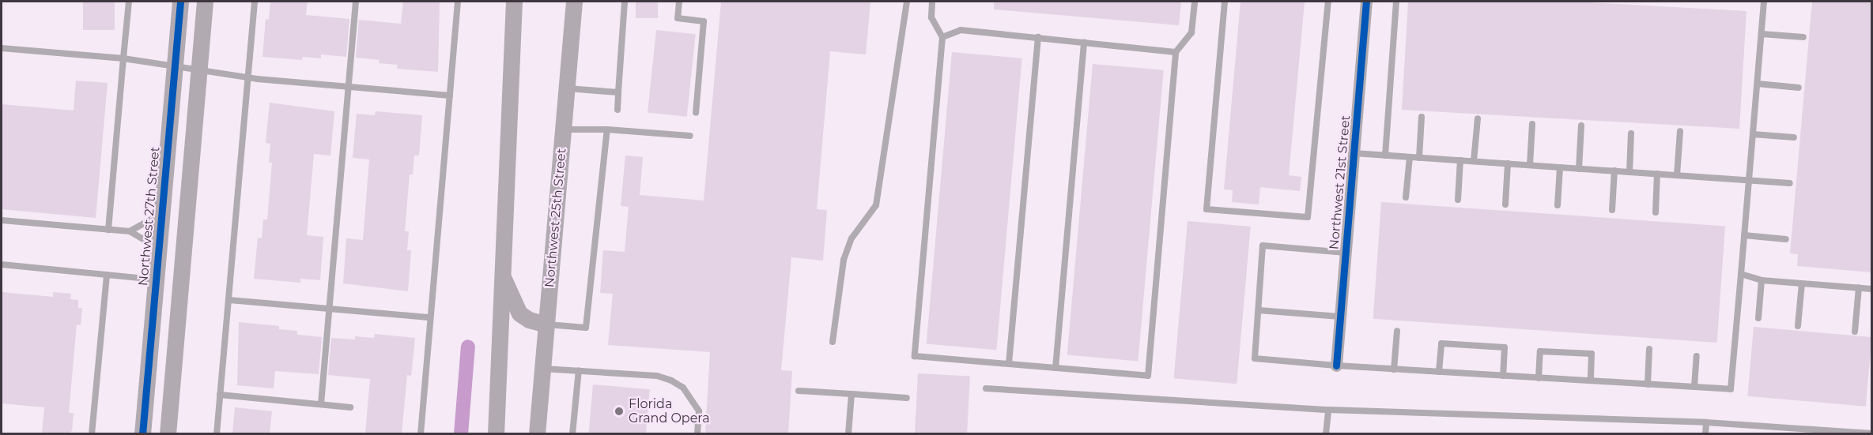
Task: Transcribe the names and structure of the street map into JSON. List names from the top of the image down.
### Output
{
  "streets": {
    "main road": ["Northwest 27th Street", "Northwest 25th Street"],
    "street": ["Northwest 21st Street"]
  },
  "places": ["Florida Grand Opera"]
}
